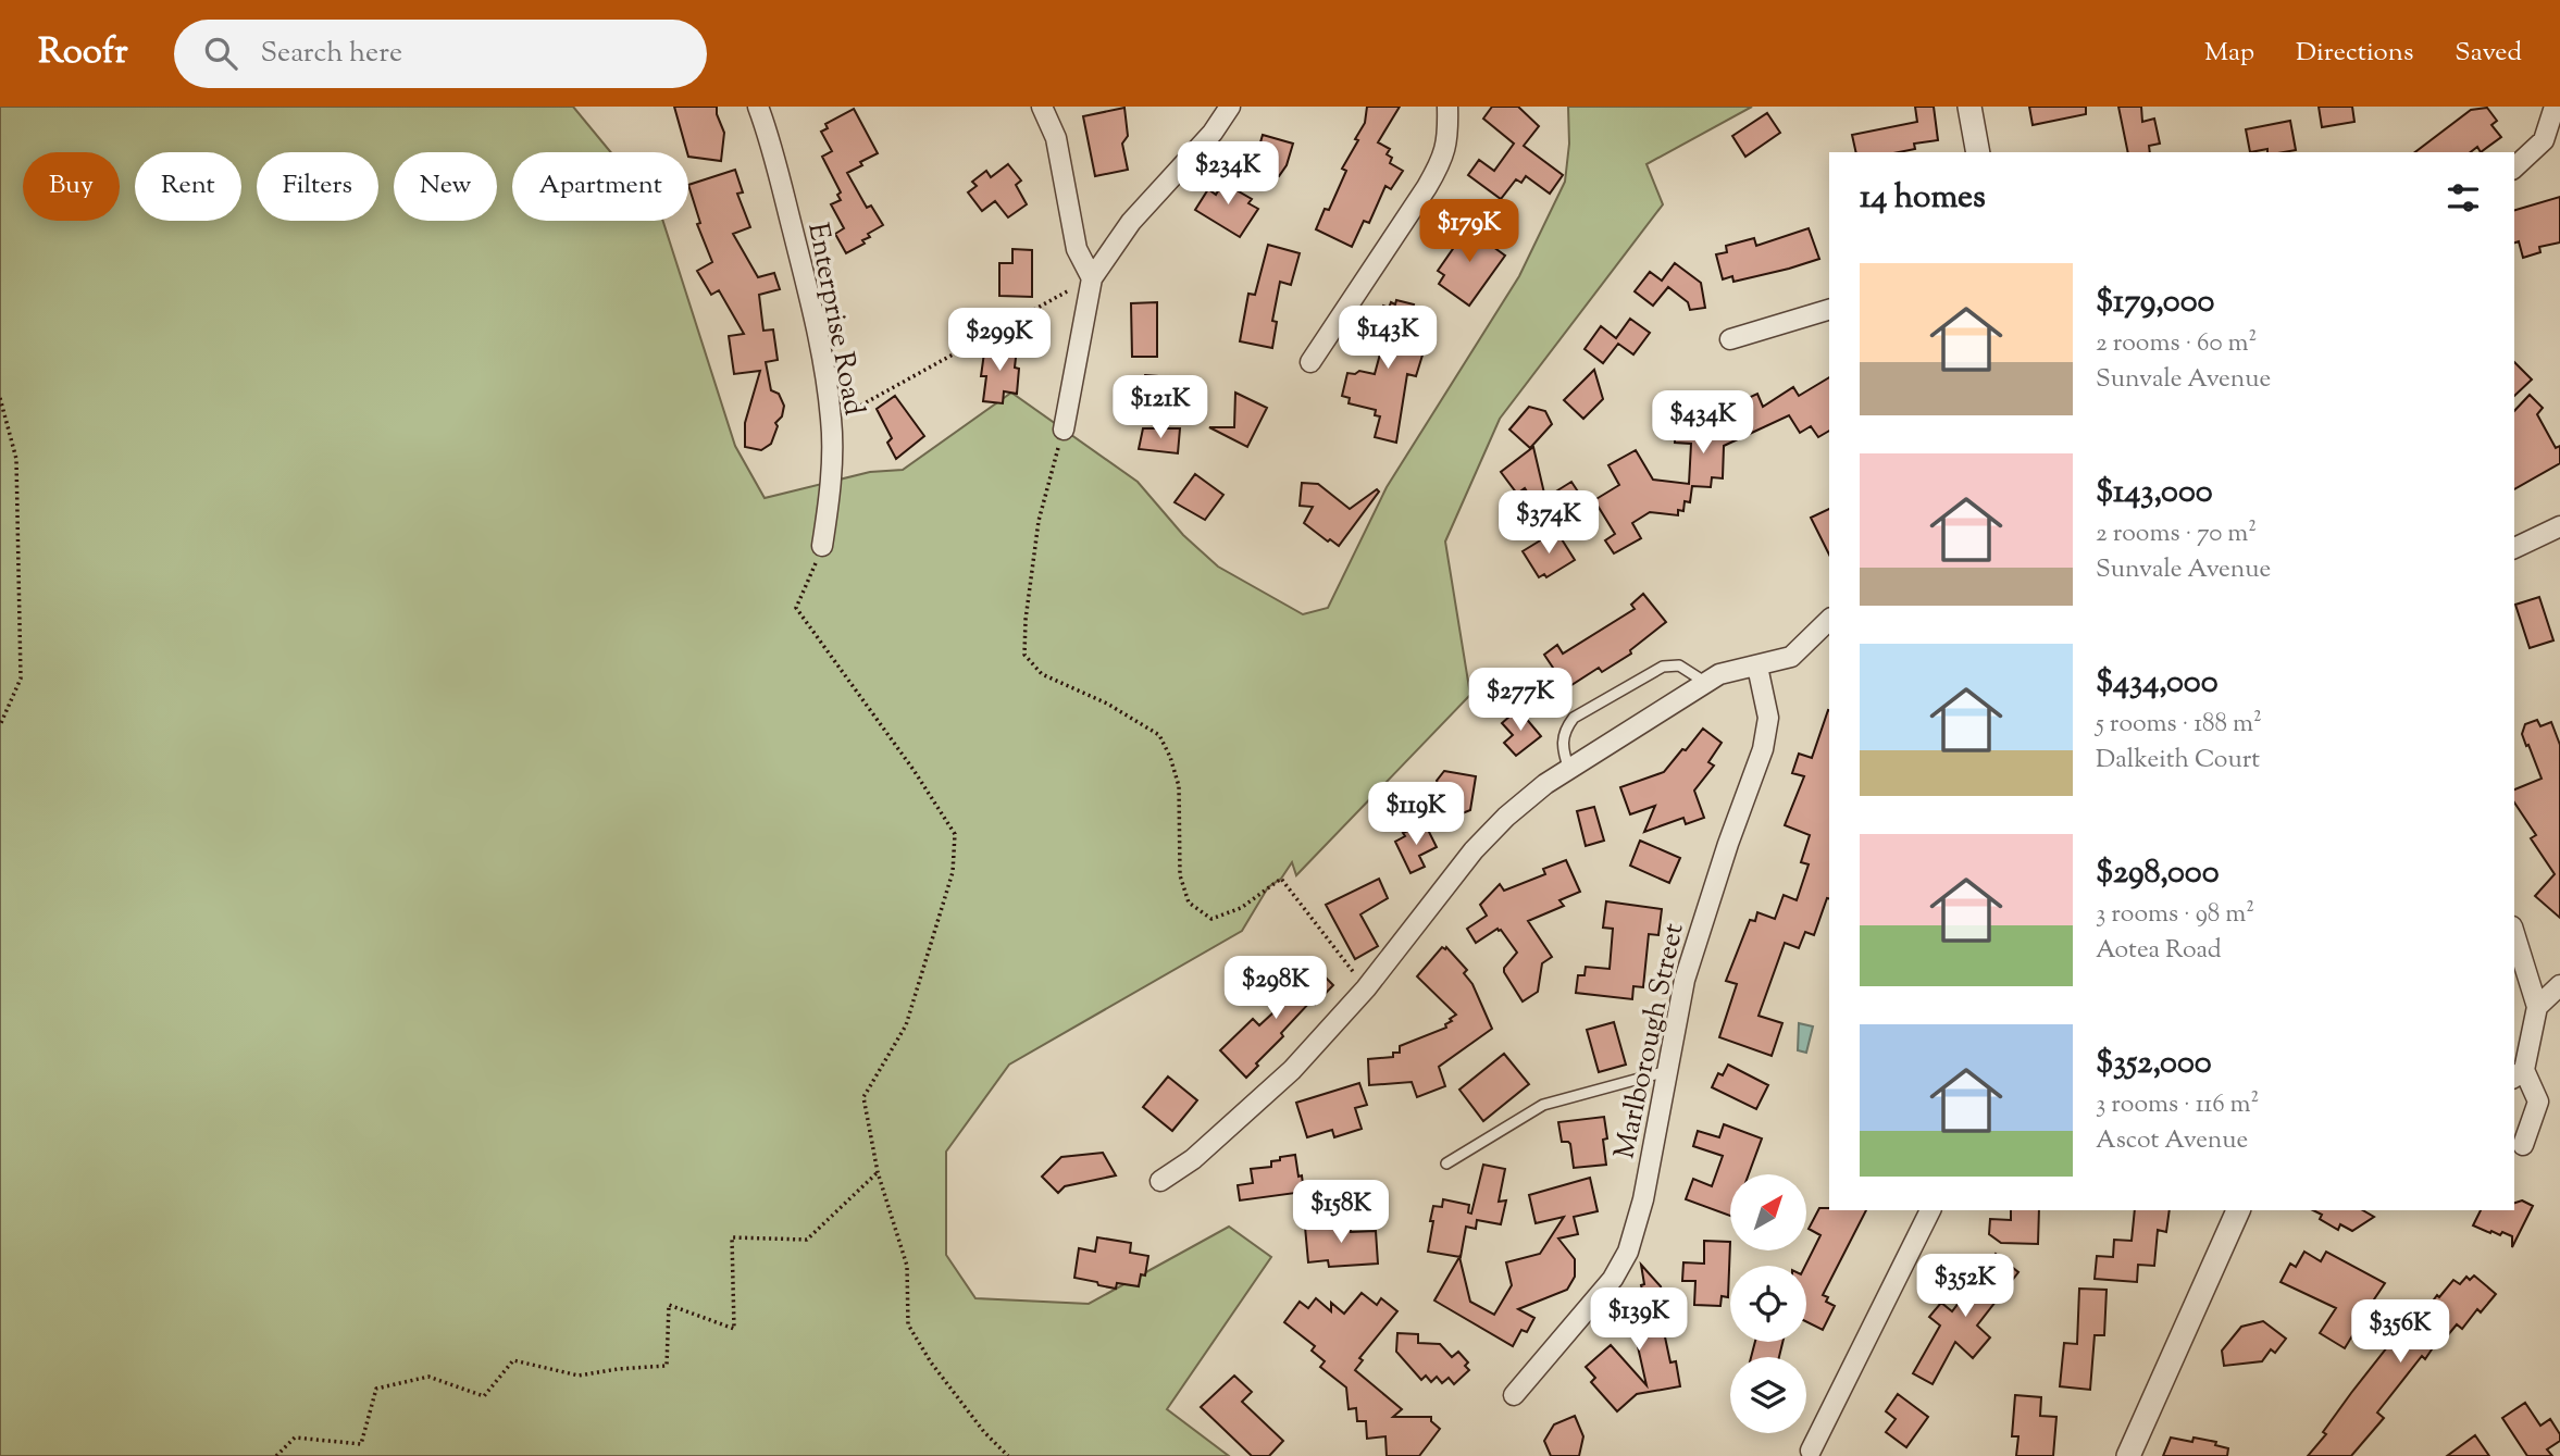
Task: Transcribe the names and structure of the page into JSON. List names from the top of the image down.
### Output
{
  "streets": {
    "street": ["Enterprise Road", "Marlborough Street"]
  },
  "north": "top right",
  "page": {
    "header": "Roofr",
    "search": "Search here",
    "nav": ["Map", "Directions", "Saved"],
    "price": [
      "$234K",
      "$179K",
      "$143K",
      "$299K",
      "$121K",
      "$434K",
      "$374K",
      "$277K",
      "$119K",
      "$298K",
      "$158K",
      "$352K",
      "$139K",
      "$356K"
    ],
    "chip": [
      "Buy",
      "Rent",
      "Filters",
      "New",
      "Apartment"
    ],
    "heading": "14 homes",
    "list": [
      {
        "name": "$179,000",
        "note": "2 rooms · 60 m² · Sunvale Avenue"
      },
      {
        "name": "$143,000",
        "note": "2 rooms · 70 m² · Sunvale Avenue"
      },
      {
        "name": "$434,000",
        "note": "5 rooms · 188 m² · Dalkeith Court"
      },
      {
        "name": "$298,000",
        "note": "3 rooms · 98 m² · Aotea Road"
      },
      {
        "name": "$352,000",
        "note": "3 rooms · 116 m² · Ascot Avenue"
      }
    ]
  }
}
